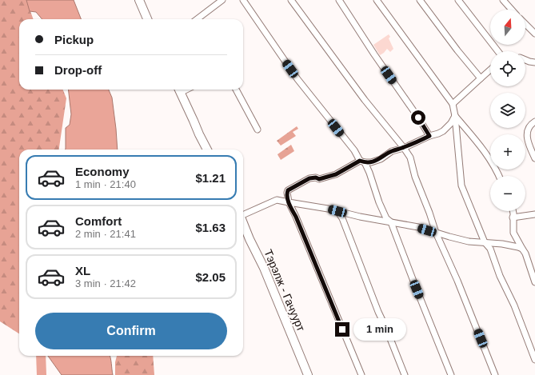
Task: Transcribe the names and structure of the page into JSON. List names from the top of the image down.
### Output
{
  "streets": {
    "main road": ["Тэрэлж - Гачуурт"]
  },
  "north": "top",
  "page": {
    "map_buttons": ["+", "−"],
    "banner": ["Pickup", "Drop-off"],
    "list": [
      {
        "name": "Economy",
        "note": "1 min · 21:40",
        "value": "$1.21"
      },
      {
        "name": "Comfort",
        "note": "2 min · 21:41",
        "value": "$1.63"
      },
      {
        "name": "XL",
        "note": "3 min · 21:42",
        "value": "$2.05"
      }
    ],
    "buttons": "Confirm",
    "bubble": "1 min"
  }
}
